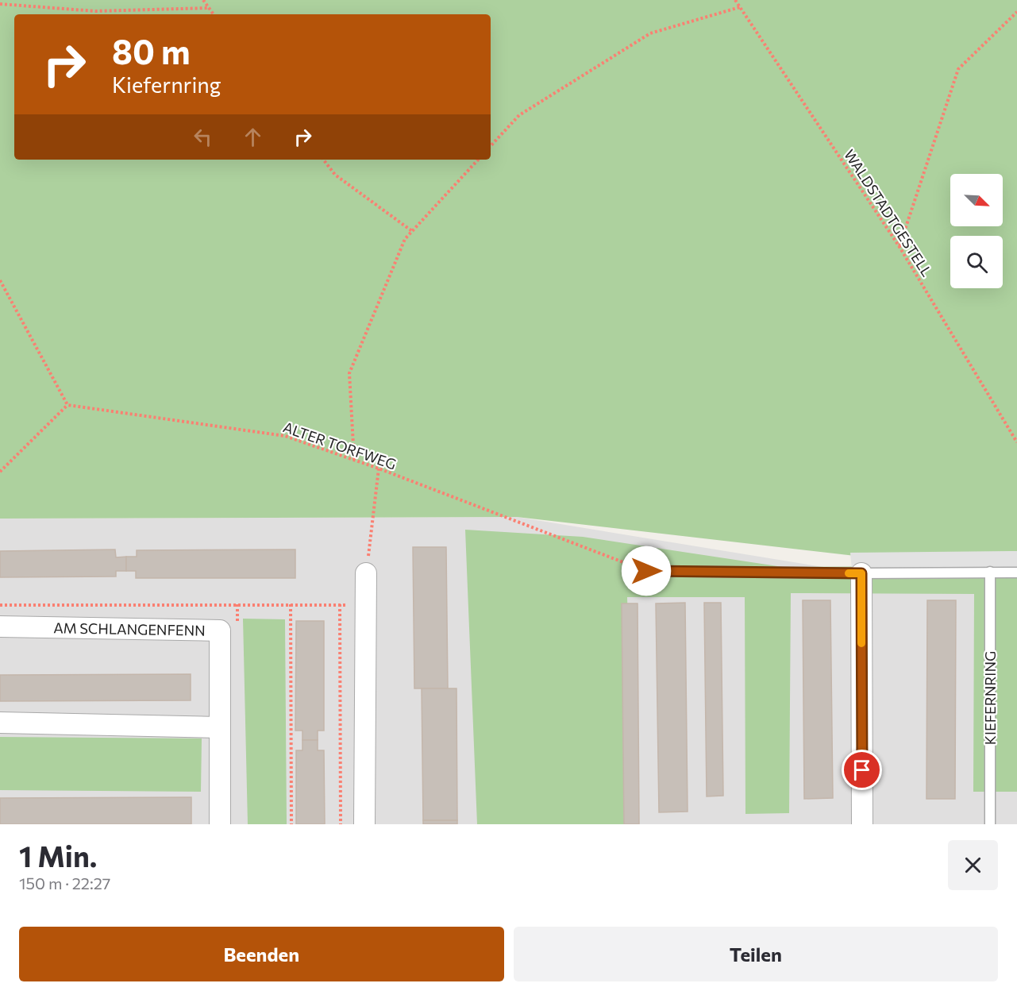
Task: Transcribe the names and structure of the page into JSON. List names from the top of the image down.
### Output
{
  "streets": {
    "street": ["AM SCHLANGENFENN"],
    "lane": ["KIEFERNRING"],
    "path": ["WALDSTADTGESTELL", "ALTER TORFWEG"]
  },
  "north": "bottom right",
  "page": {
    "turn": ["80 m", "Kiefernring"],
    "heading": ["1 Min.", "150 m · 22:27"],
    "buttons": ["Beenden", "Teilen"]
  }
}
